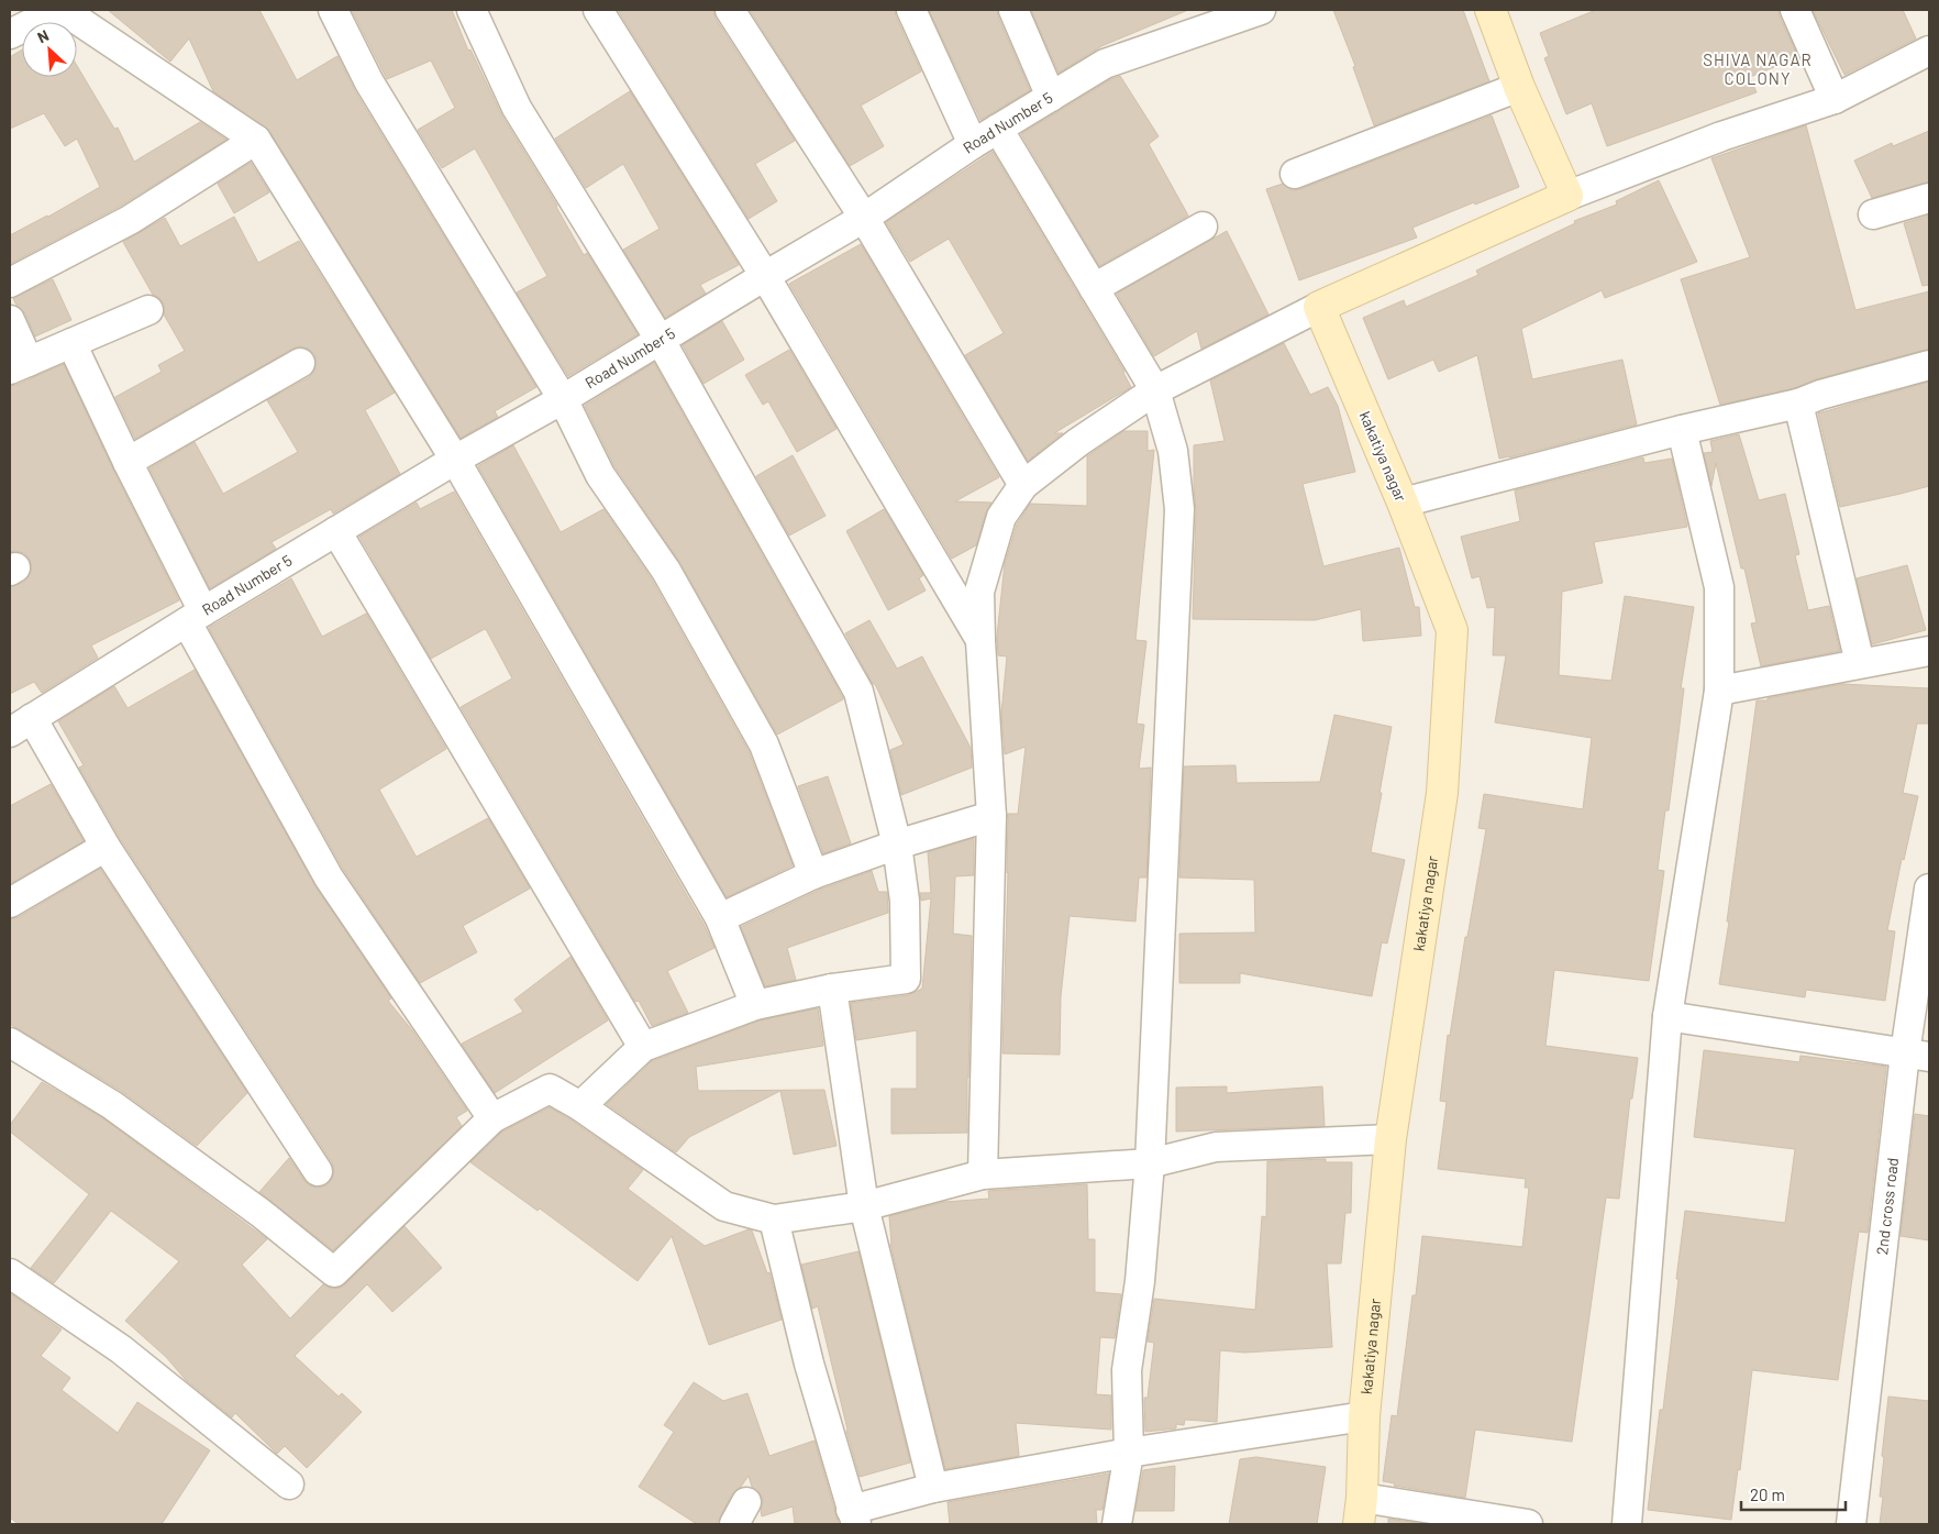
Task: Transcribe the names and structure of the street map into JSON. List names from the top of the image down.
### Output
{
  "streets": {
    "street": ["Road Number 5", "kakatiya nagar", "2nd cross road"]
  },
  "districts": ["SHIVA NAGAR COLONY"],
  "scale_bar": "20 m",
  "north": "top left"
}
